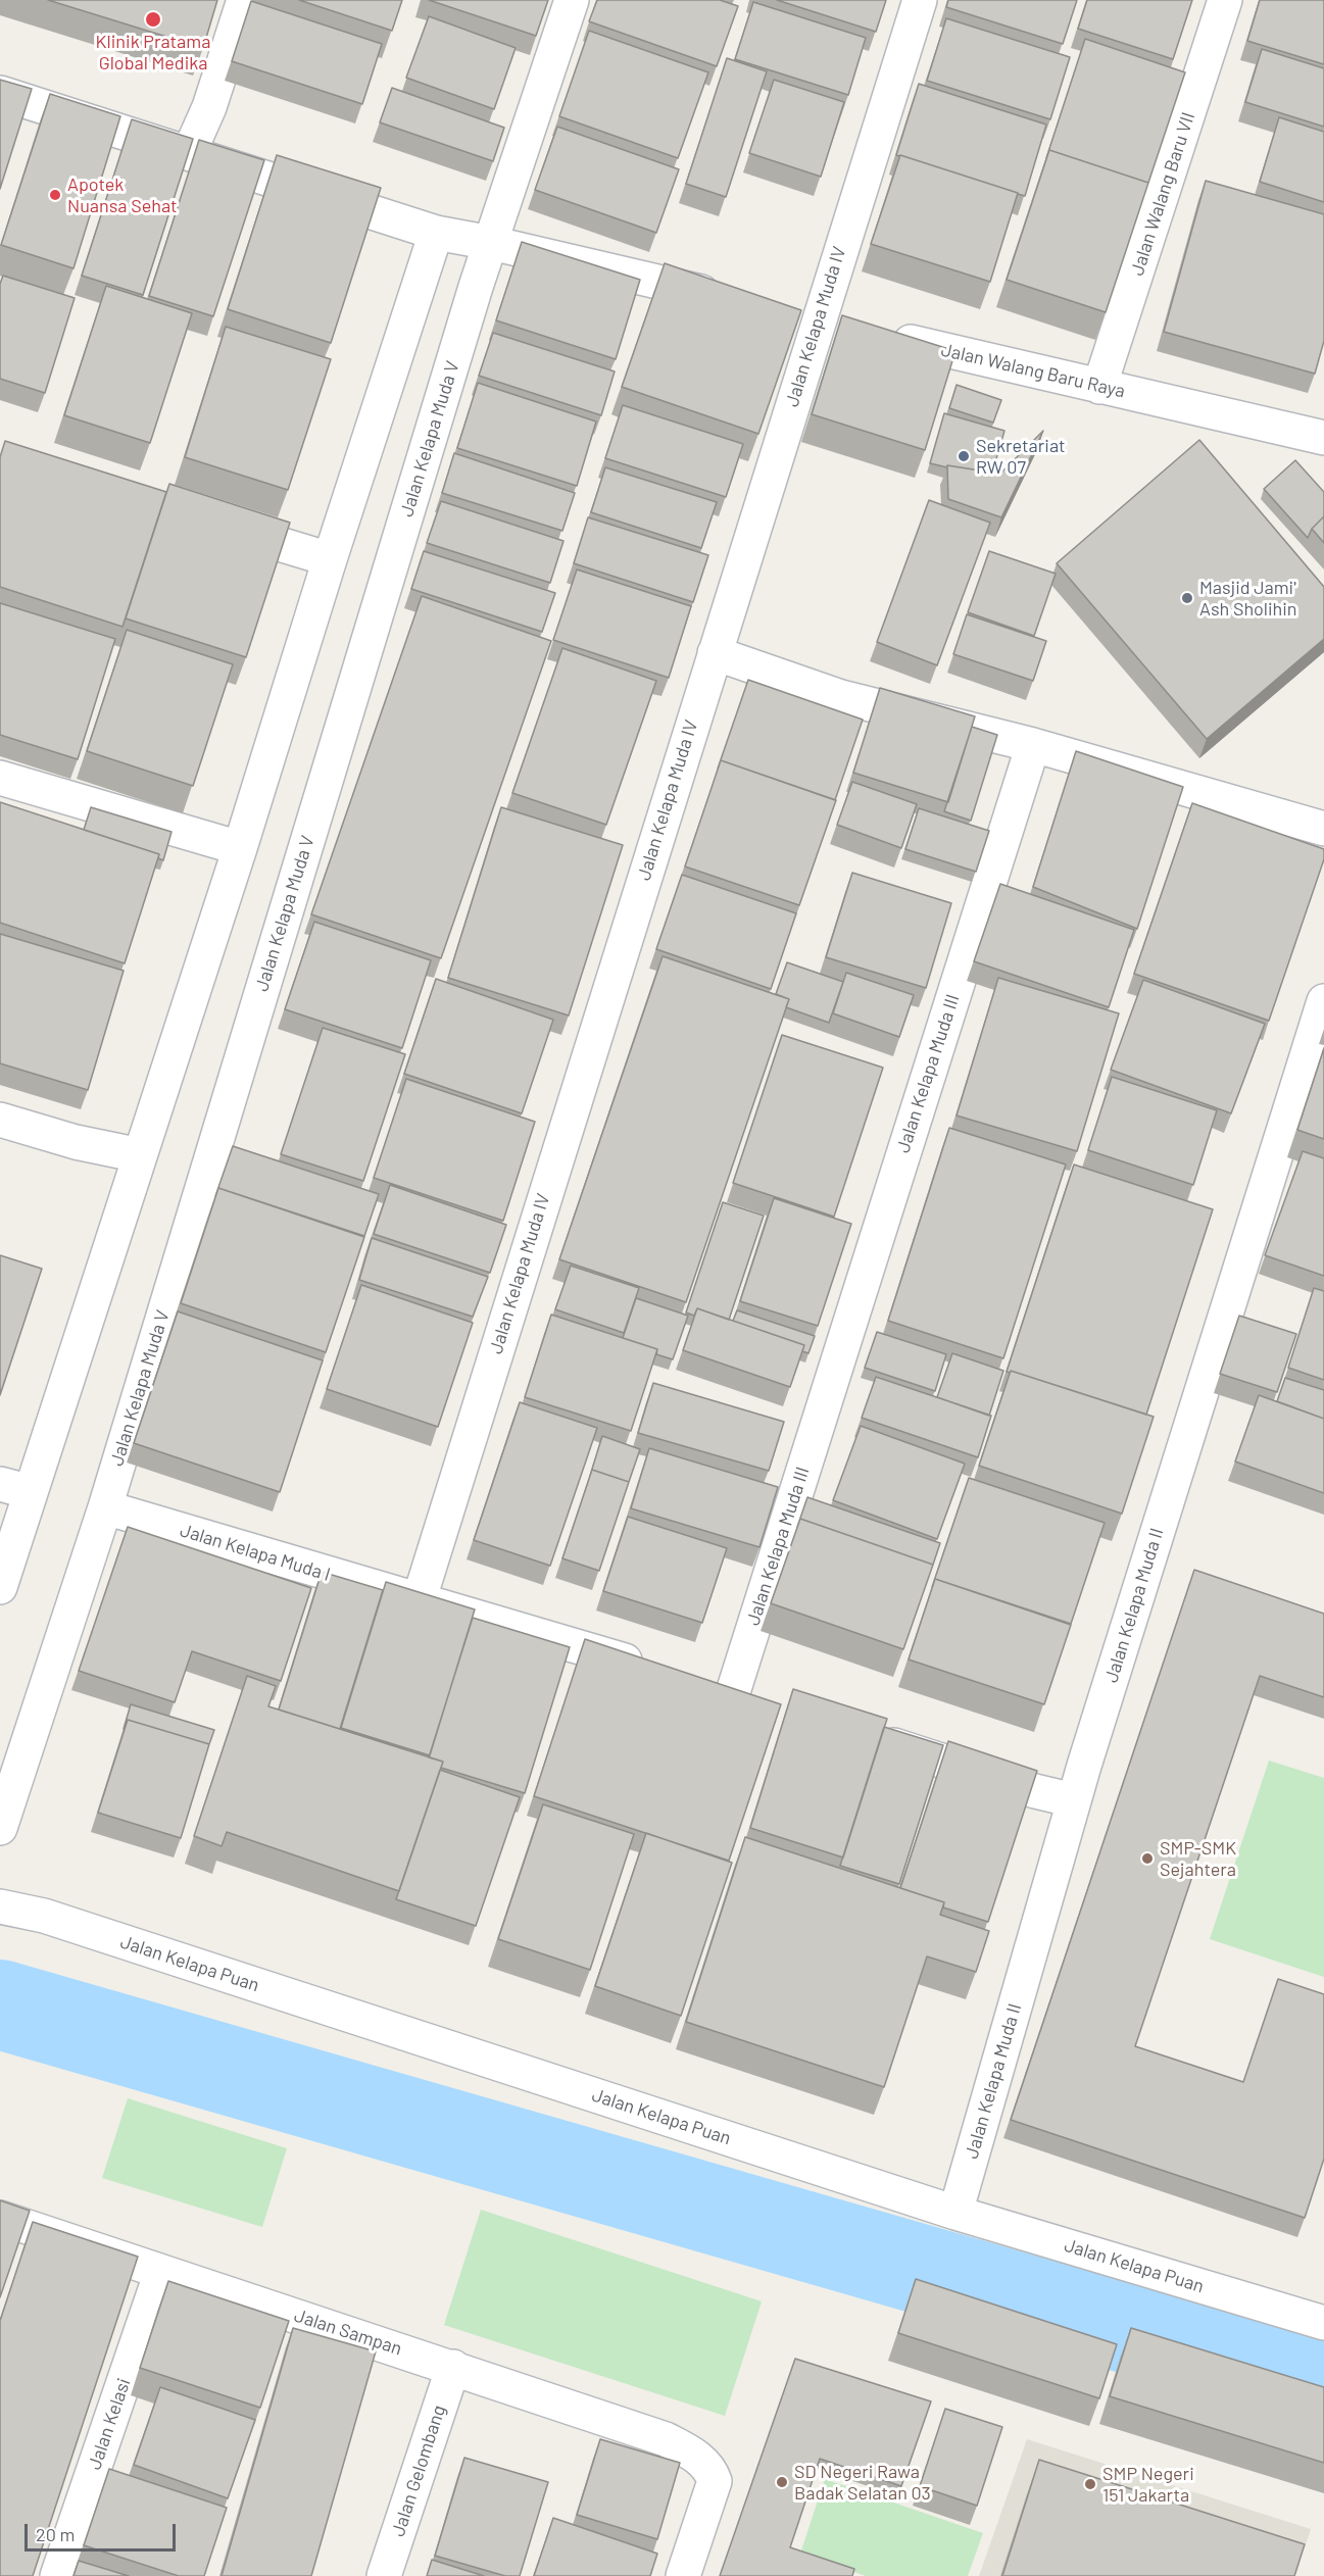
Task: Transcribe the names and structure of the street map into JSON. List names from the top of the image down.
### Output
{
  "streets": {
    "street": [
      "Jalan Walang Baru VII",
      "Jalan Kelapa Muda IV",
      "Jalan Walang Baru Raya",
      "Jalan Kelapa Muda V",
      "Jalan Kelapa Muda III",
      "Jalan Kelapa Muda I",
      "Jalan Kelapa Muda II",
      "Jalan Kelapa Puan",
      "Jalan Sampan",
      "Jalan Kelasi",
      "Jalan Gelombang"
    ]
  },
  "crossings": [
    ["Jalan Walang Baru VII", "Jalan Walang Baru Raya"],
    ["Jalan Kelapa Muda IV", "Jalan Walang Baru Raya"],
    ["Jalan Kelapa Muda IV", "Jalan Kelapa Muda I"],
    ["Jalan Kelapa Muda V", "Jalan Kelapa Muda I"],
    ["Jalan Kelapa Muda II", "Jalan Kelapa Puan"],
    ["Jalan Sampan", "Jalan Kelasi"],
    ["Jalan Sampan", "Jalan Gelombang"]
  ],
  "places": [
    "Klinik Pratama Global Medika",
    "Apotek Nuansa Sehat",
    "Sekretariat RW 07",
    "Masjid Jami' Ash Sholihin",
    "SMP-SMK Sejahtera",
    "SD Negeri Rawa Badak Selatan 03",
    "SMP Negeri 151 Jakarta"
  ],
  "scale_bar": "20 m"
}
